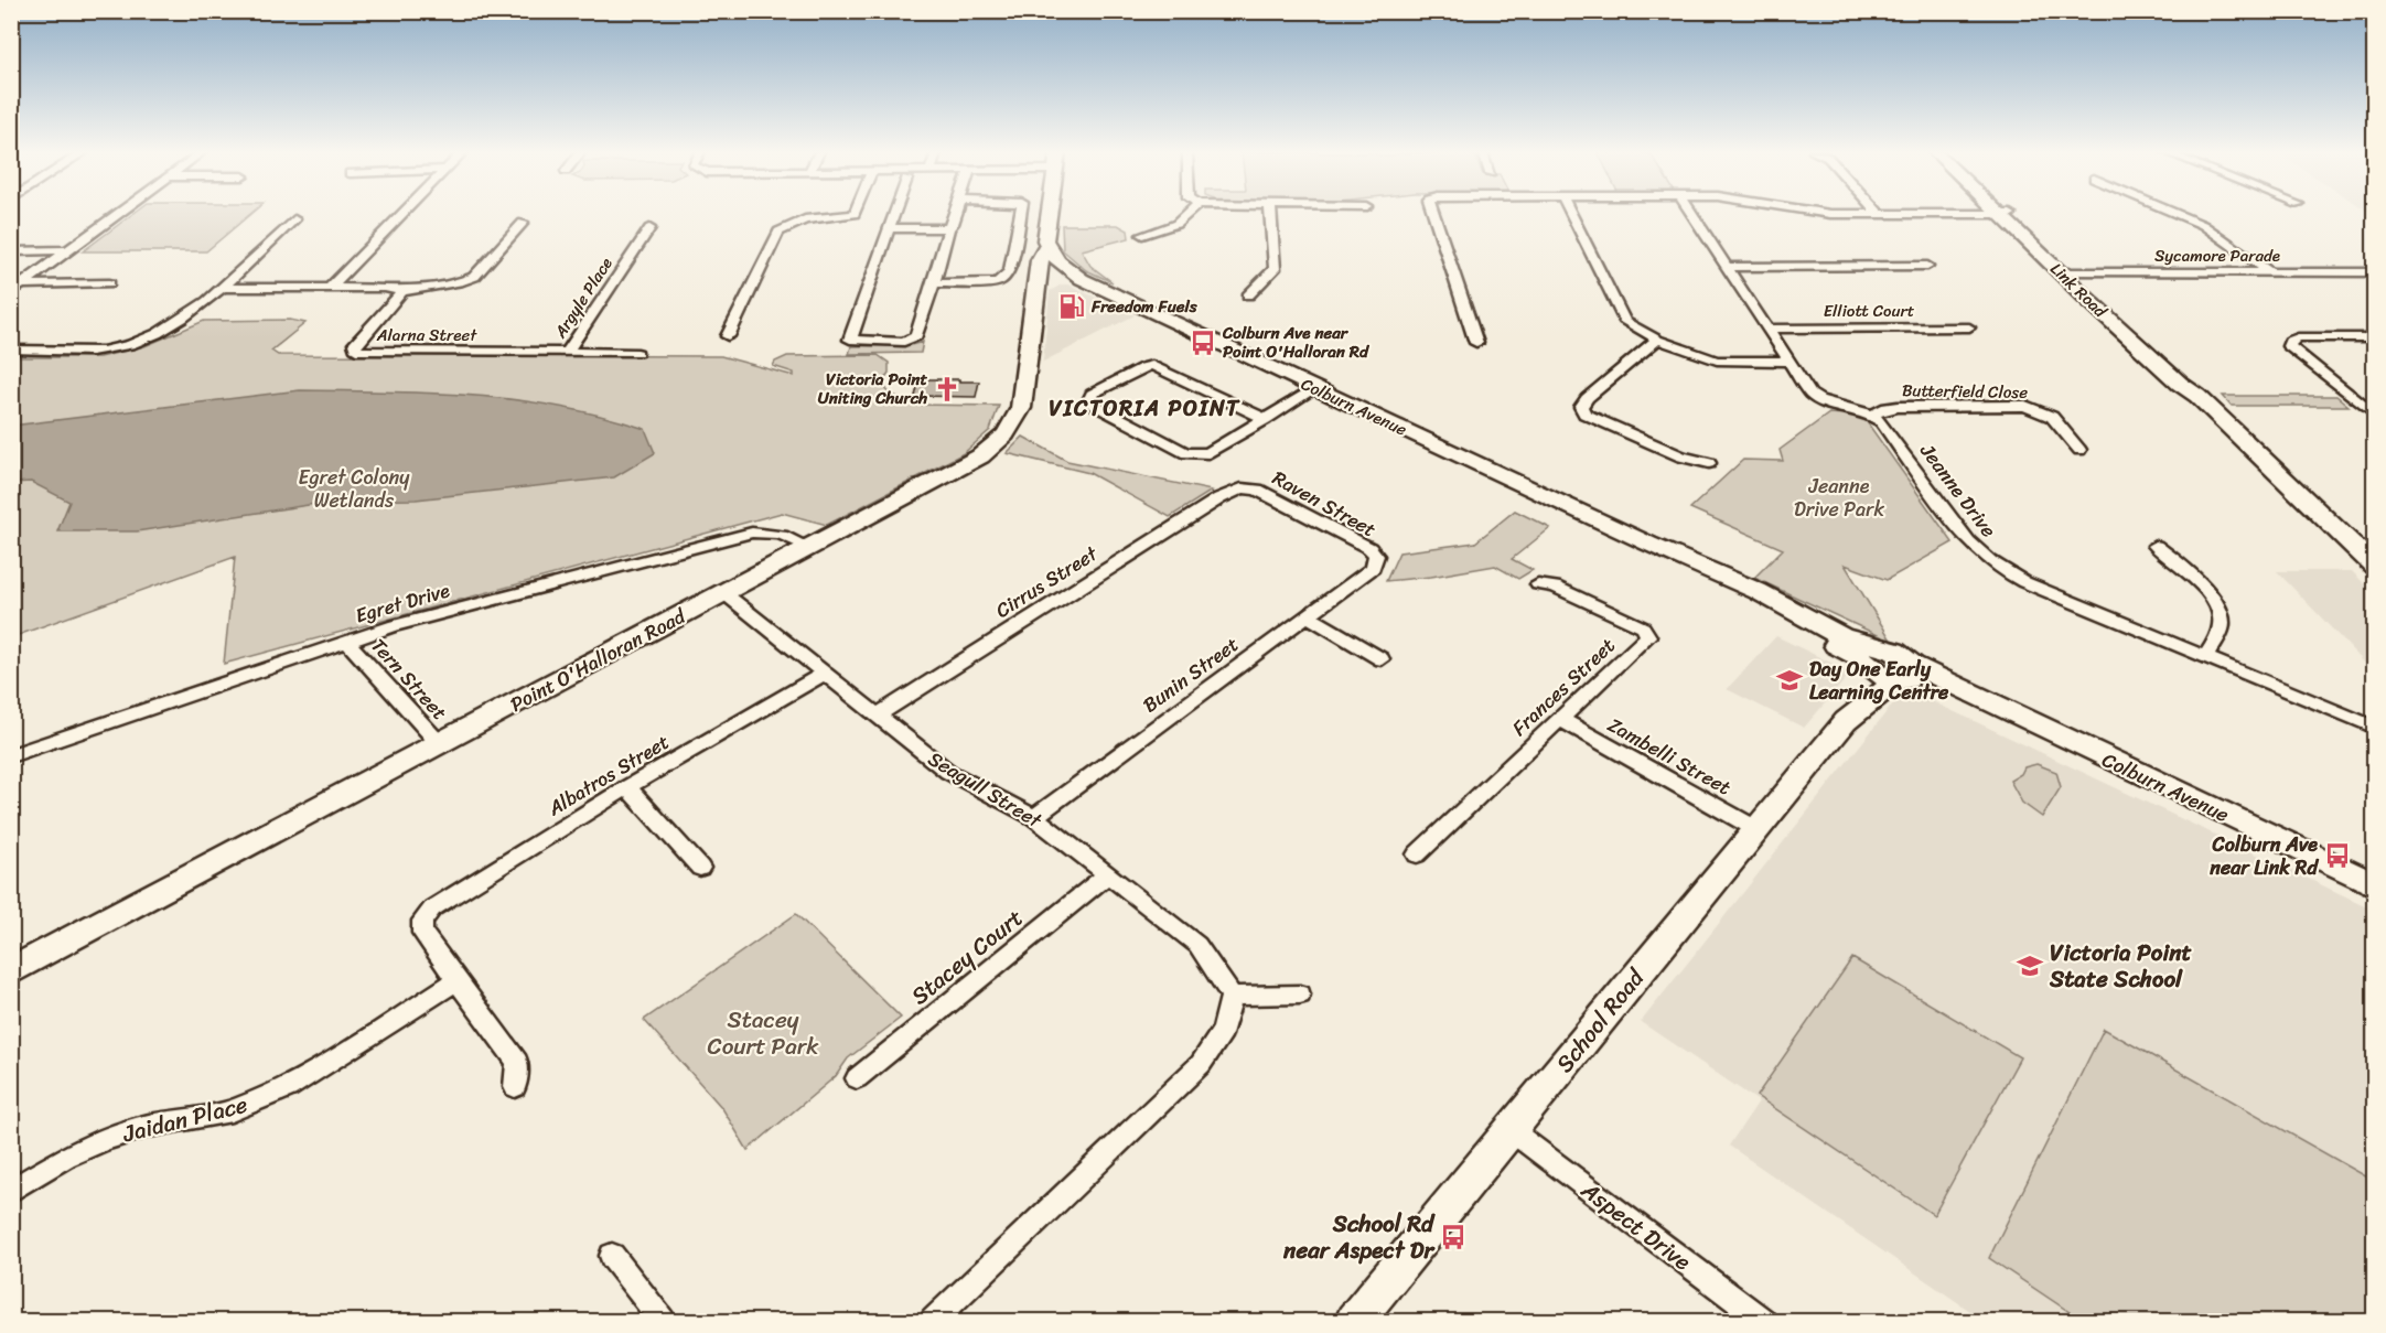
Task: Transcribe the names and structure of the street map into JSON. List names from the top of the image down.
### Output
{
  "streets": {
    "street": [
      "Sycamore Parade",
      "Link Road",
      "Argyle Place",
      "Elliott Court",
      "Alarna Street",
      "Butterfield Close",
      "Colburn Avenue",
      "Jeanne Drive",
      "Raven Street",
      "Cirrus Street",
      "Egret Drive",
      "Point O'Halloran Road",
      "Bunin Street",
      "Tern Street",
      "Frances Street",
      "Zambelli Street",
      "Albatros Street",
      "Seagull Street",
      "Stacey Court",
      "School Road",
      "Jaidan Place",
      "Aspect Drive"
    ]
  },
  "crossings": [
    ["Sycamore Parade", "Link Road"],
    ["Argyle Place", "Alarna Street"],
    ["Butterfield Close", "Jeanne Drive"],
    ["Colburn Avenue", "Point O'Halloran Road"],
    ["Colburn Avenue", "School Road"],
    ["Raven Street", "Cirrus Street"],
    ["Raven Street", "Bunin Street"],
    ["Cirrus Street", "Seagull Street"],
    ["Egret Drive", "Point O'Halloran Road"],
    ["Egret Drive", "Tern Street"],
    ["Point O'Halloran Road", "Tern Street"],
    ["Point O'Halloran Road", "Seagull Street"],
    ["Bunin Street", "Seagull Street"],
    ["Frances Street", "Zambelli Street"],
    ["Zambelli Street", "School Road"],
    ["Albatros Street", "Seagull Street"],
    ["Albatros Street", "Jaidan Place"],
    ["Seagull Street", "Stacey Court"],
    ["School Road", "Aspect Drive"]
  ],
  "districts": ["VICTORIA POINT"],
  "parks": ["Egret Colony Wetlands", "Jeanne Drive Park", "Stacey Court Park"],
  "places": {
    "fuel station": ["Freedom Fuels"],
    "bus stop": ["Colburn Ave near Point O'Halloran Rd", "Colburn Ave near Link Rd", "School Rd near Aspect Dr"],
    "church": ["Victoria Point Uniting Church"],
    "school or university": ["Day One Early Learning Centre", "Victoria Point State School"]
  }
}
